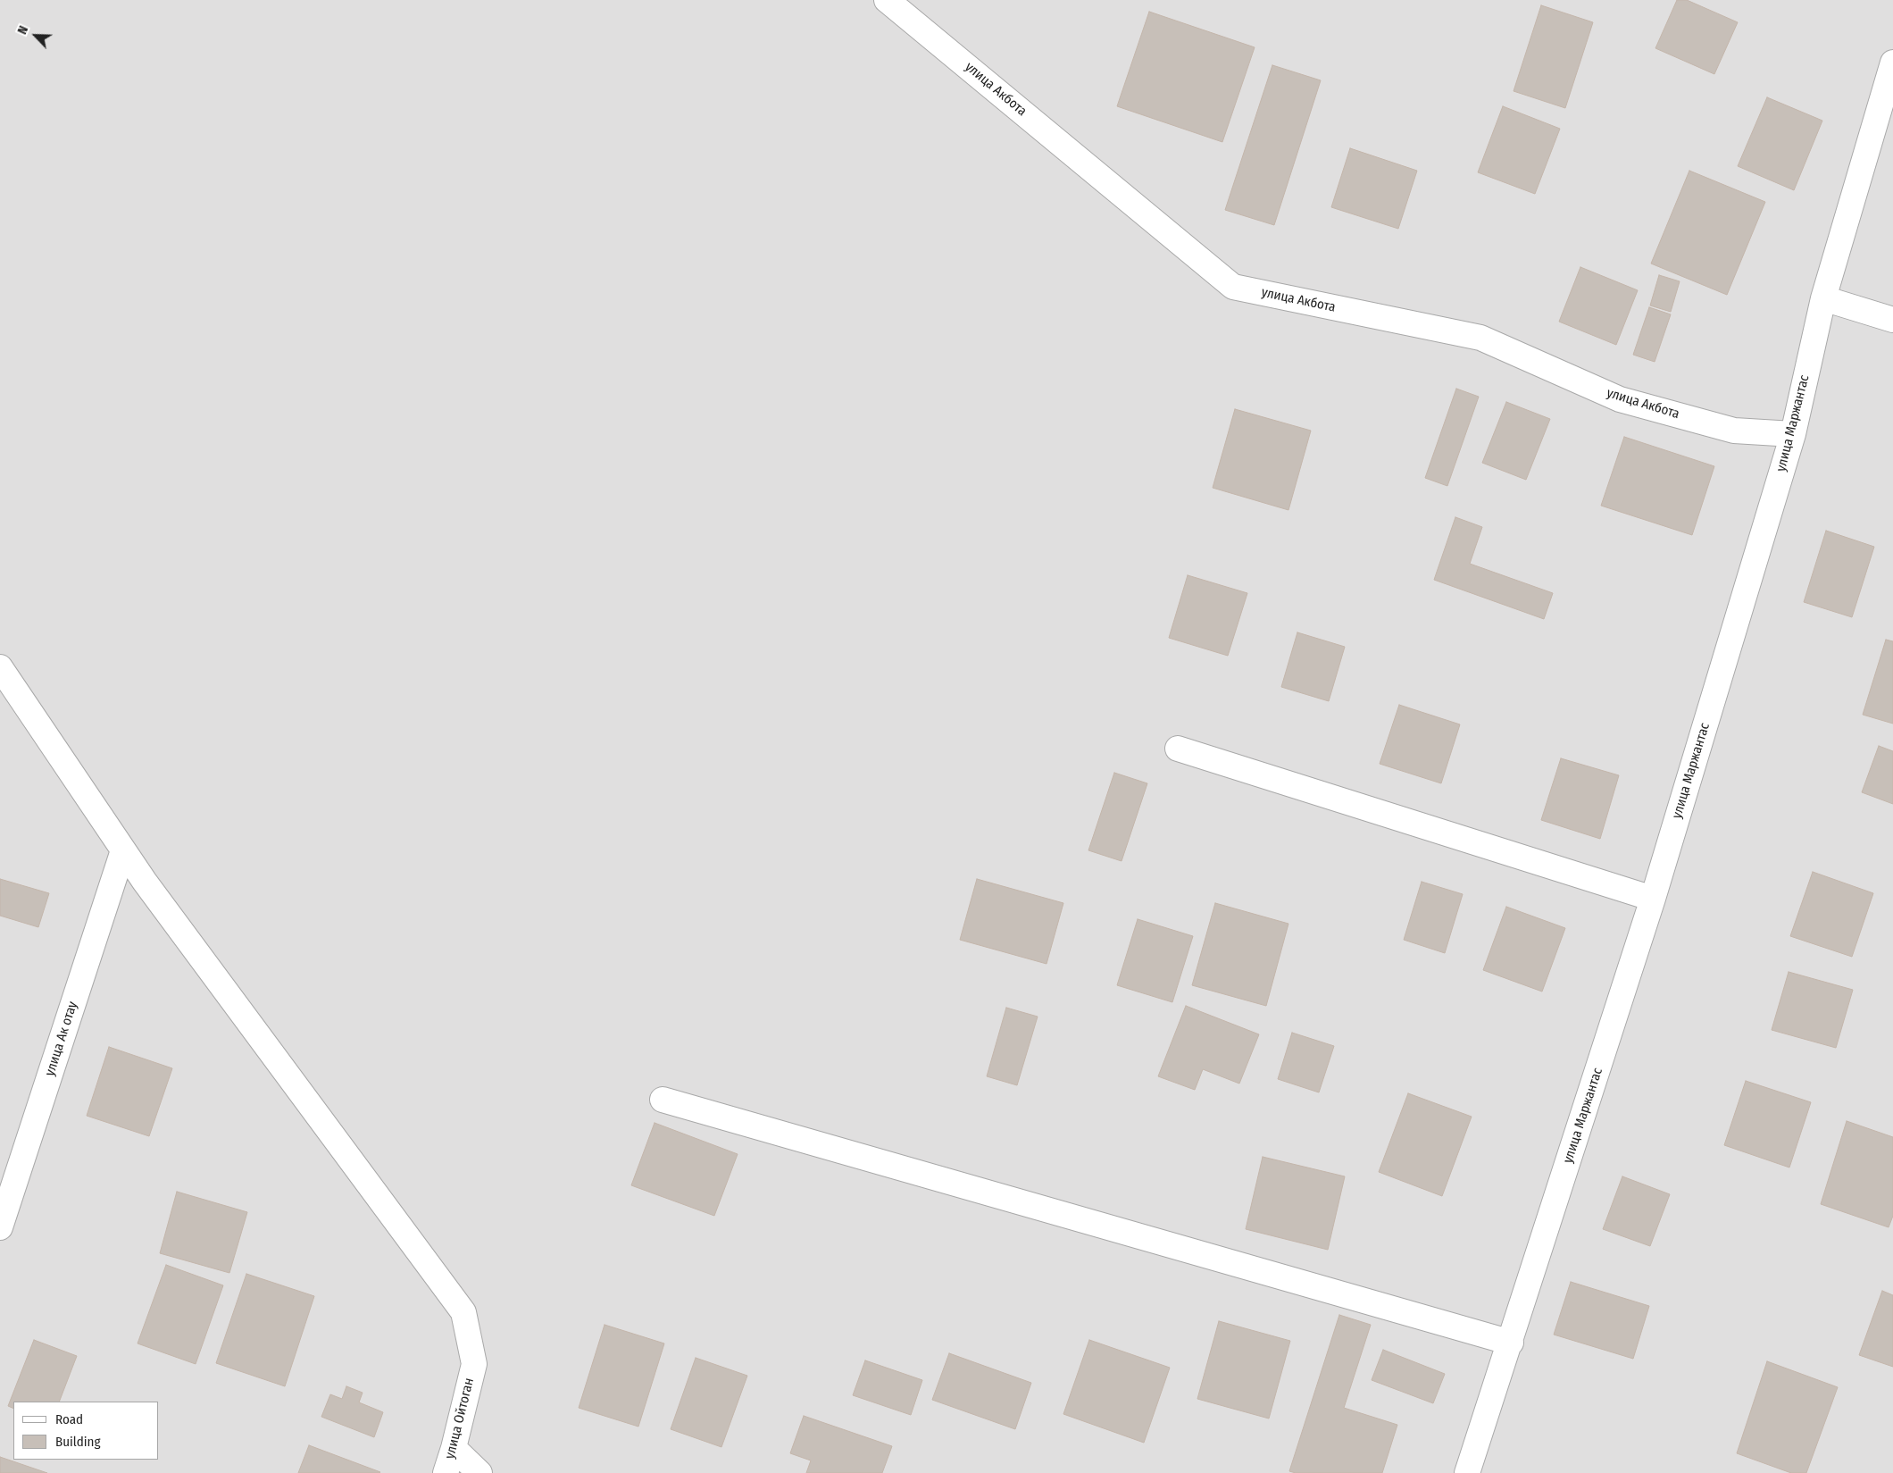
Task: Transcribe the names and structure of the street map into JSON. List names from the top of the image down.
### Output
{
  "streets": {
    "street": [
      "улица Акбота",
      "улица Маржантас",
      "улица Ак отау",
      "улица Ойтоган"
    ]
  },
  "crossings": [
    ["улица Акбота", "улица Маржантас"],
    ["улица Ак отау", "улица Ойтоган"]
  ],
  "legend": ["Road", "Building"],
  "north": "top left"
}
